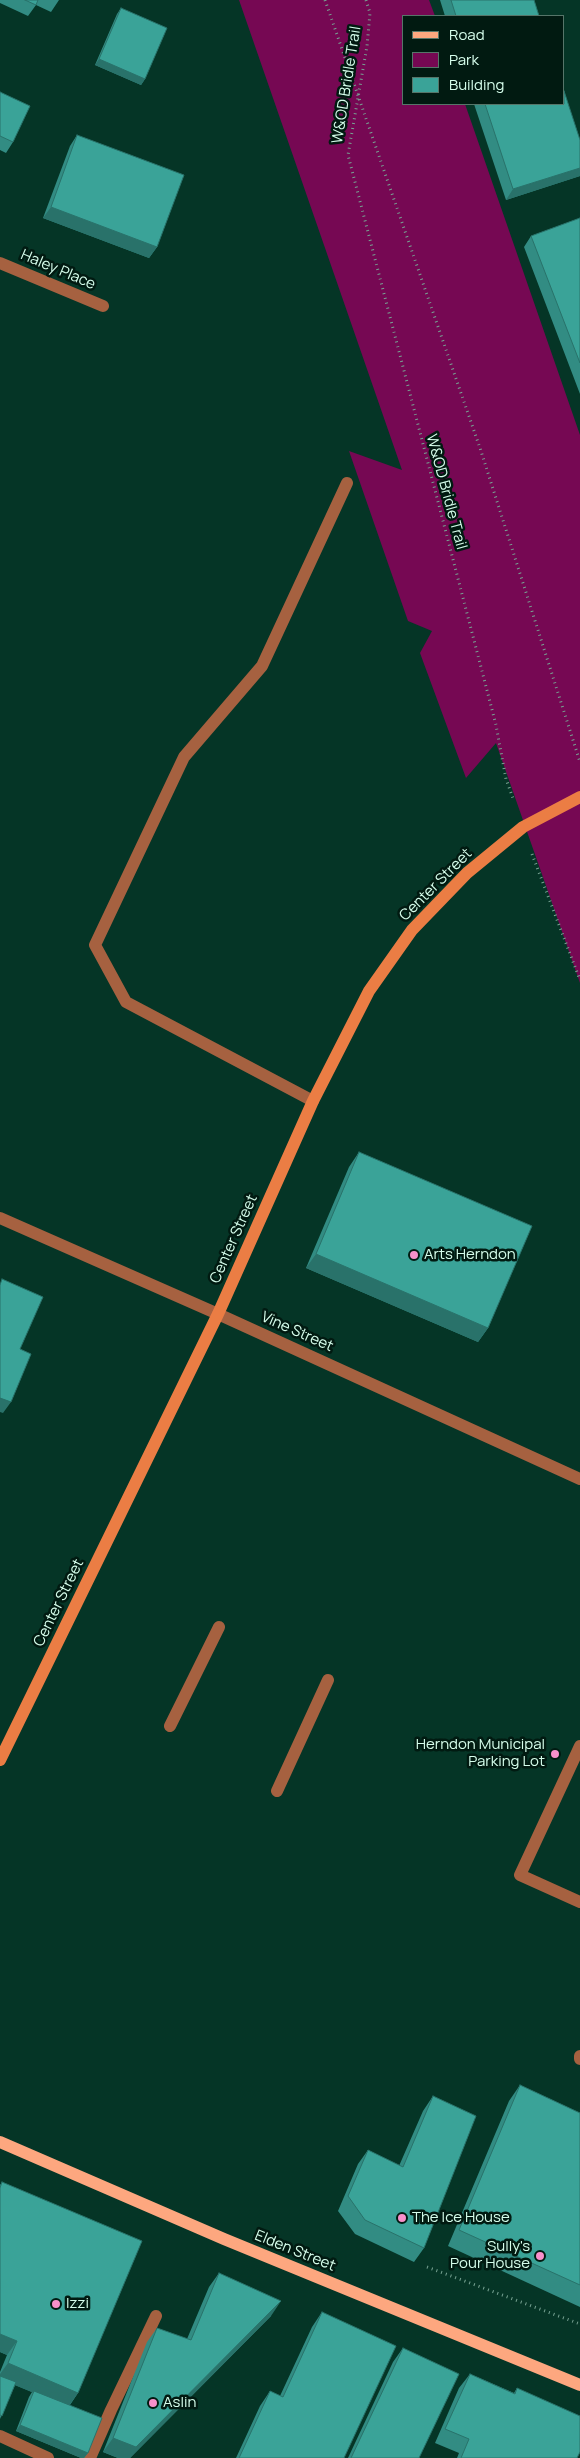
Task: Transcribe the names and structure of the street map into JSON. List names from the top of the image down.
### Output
{
  "streets": {
    "main road": ["Elden Street"],
    "street": ["Haley Place", "Center Street", "Vine Street"],
    "path": ["W&OD Bridle Trail"]
  },
  "crossings": [
    ["W&OD Bridle Trail", "Center Street"],
    ["Center Street", "Vine Street"]
  ],
  "places": [
    "Arts Herndon",
    "Herndon Municipal Parking Lot",
    "The Ice House",
    "Sully's Pour House",
    "Izzi",
    "Aslin"
  ],
  "legend": ["Road", "Park", "Building"]
}
